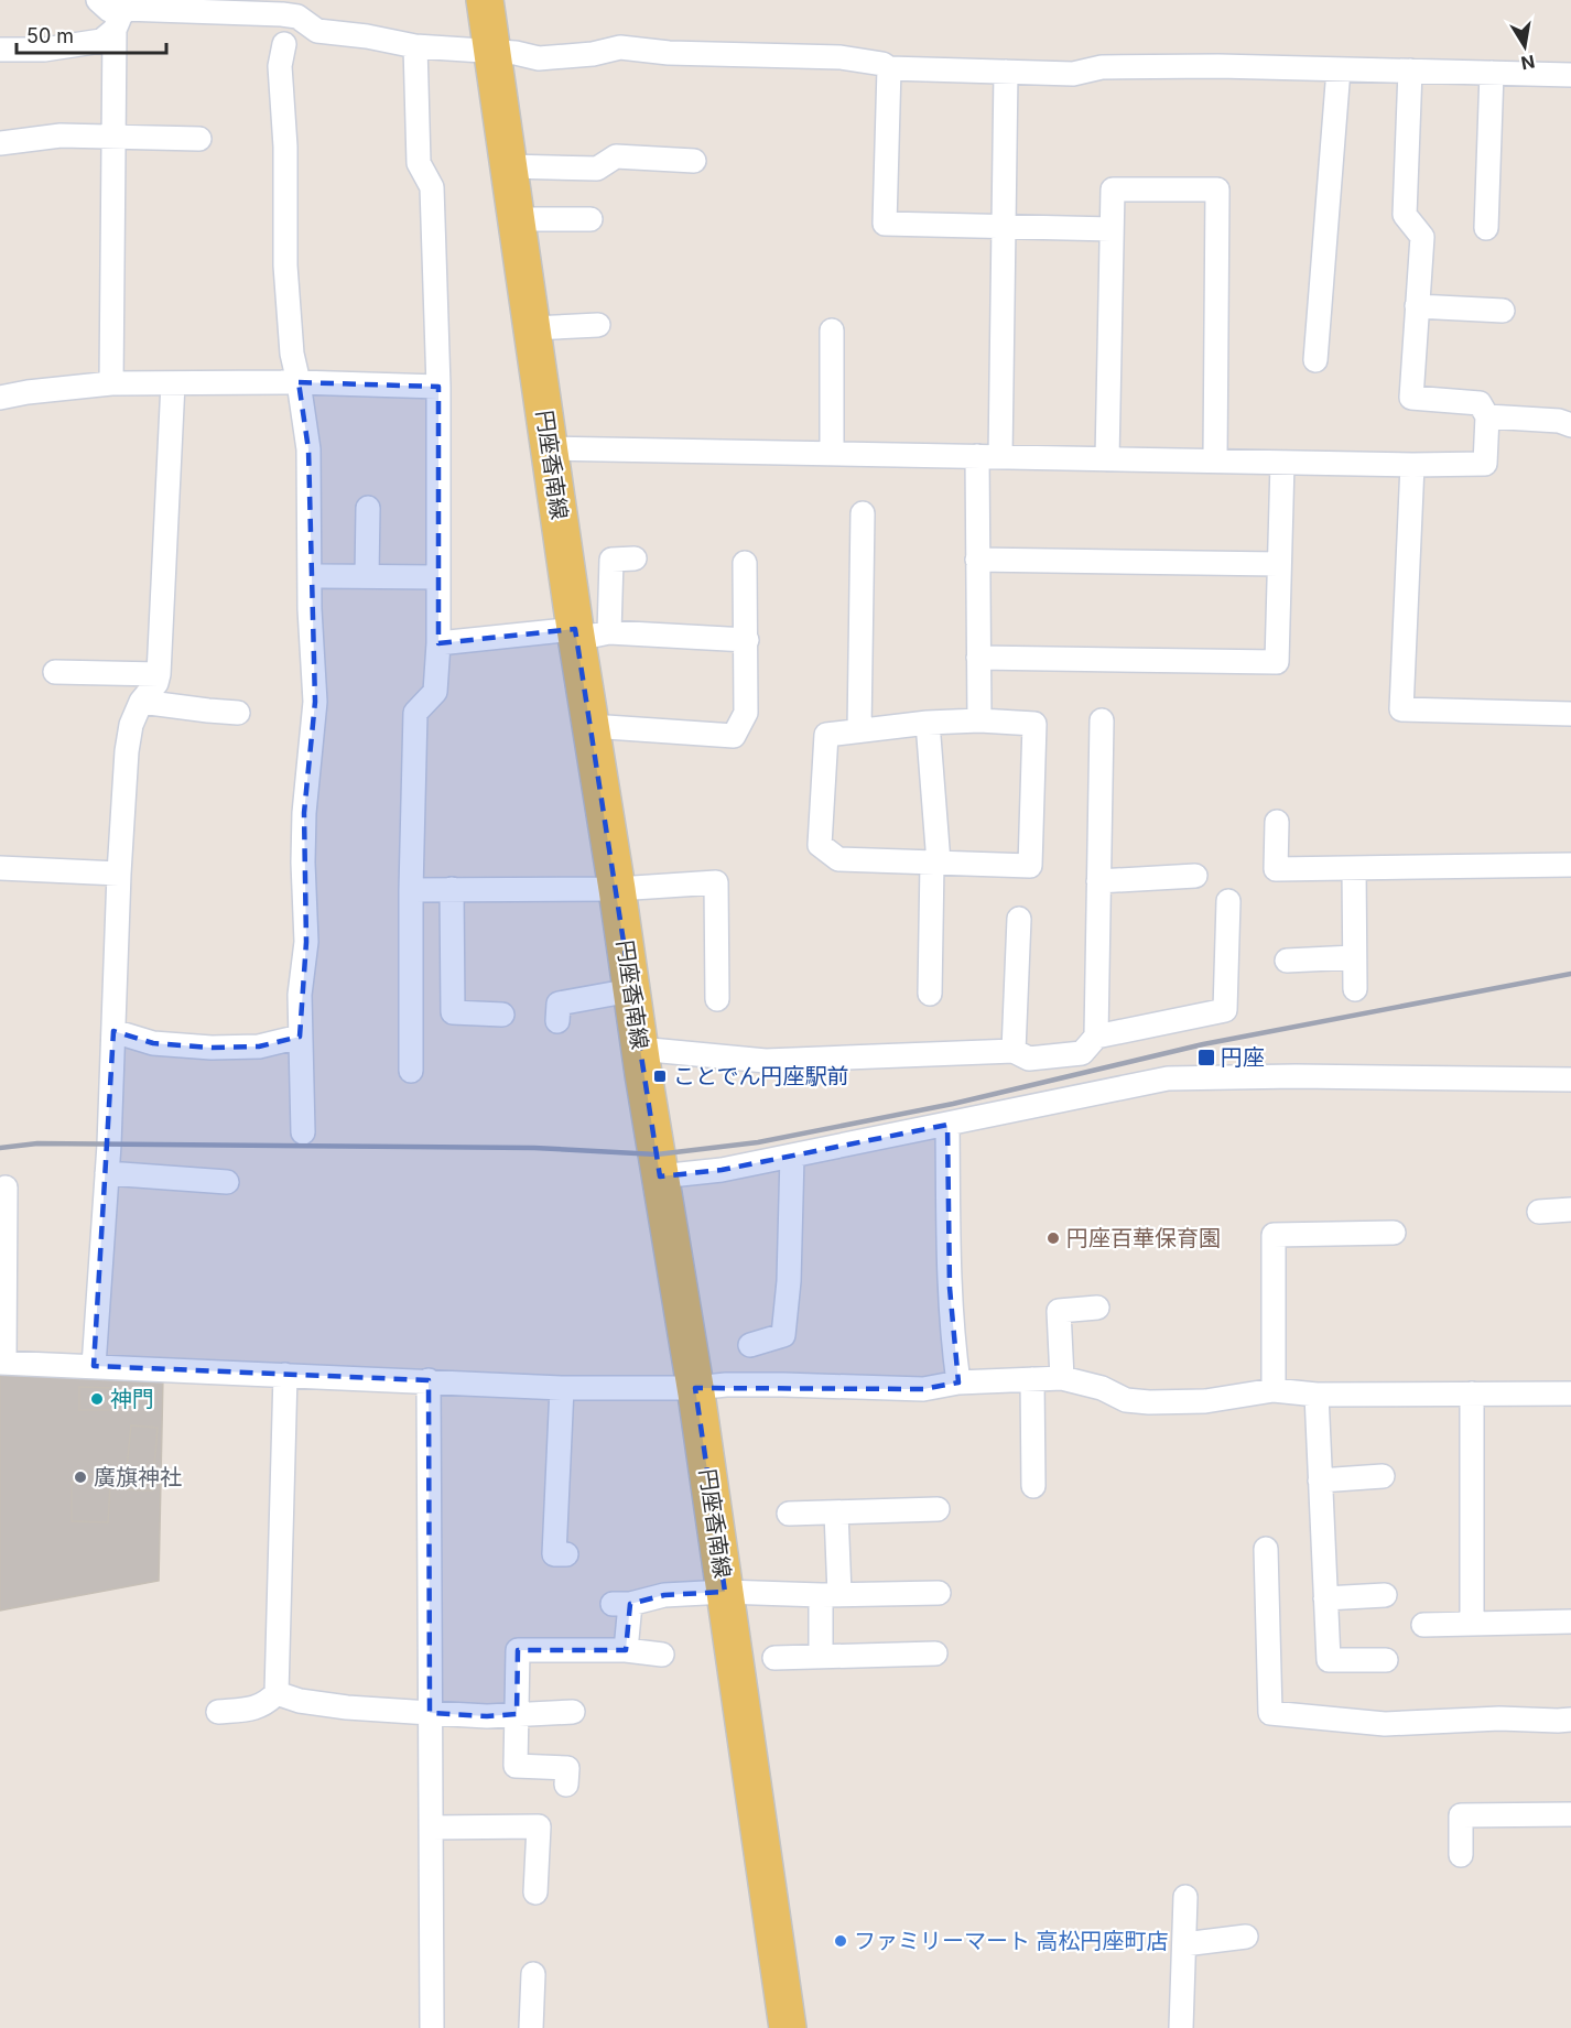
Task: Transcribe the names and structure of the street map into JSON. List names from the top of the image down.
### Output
{
  "streets": {
    "main road": ["円座香南線"]
  },
  "places": {
    "transit": ["円座", "ことでん円座駅前"],
    "other": [
      "円座百華保育園",
      "神門",
      "廣旗神社",
      "ファミリーマート 高松円座町店"
    ]
  },
  "scale_bar": "50 m",
  "north": "bottom"
}
